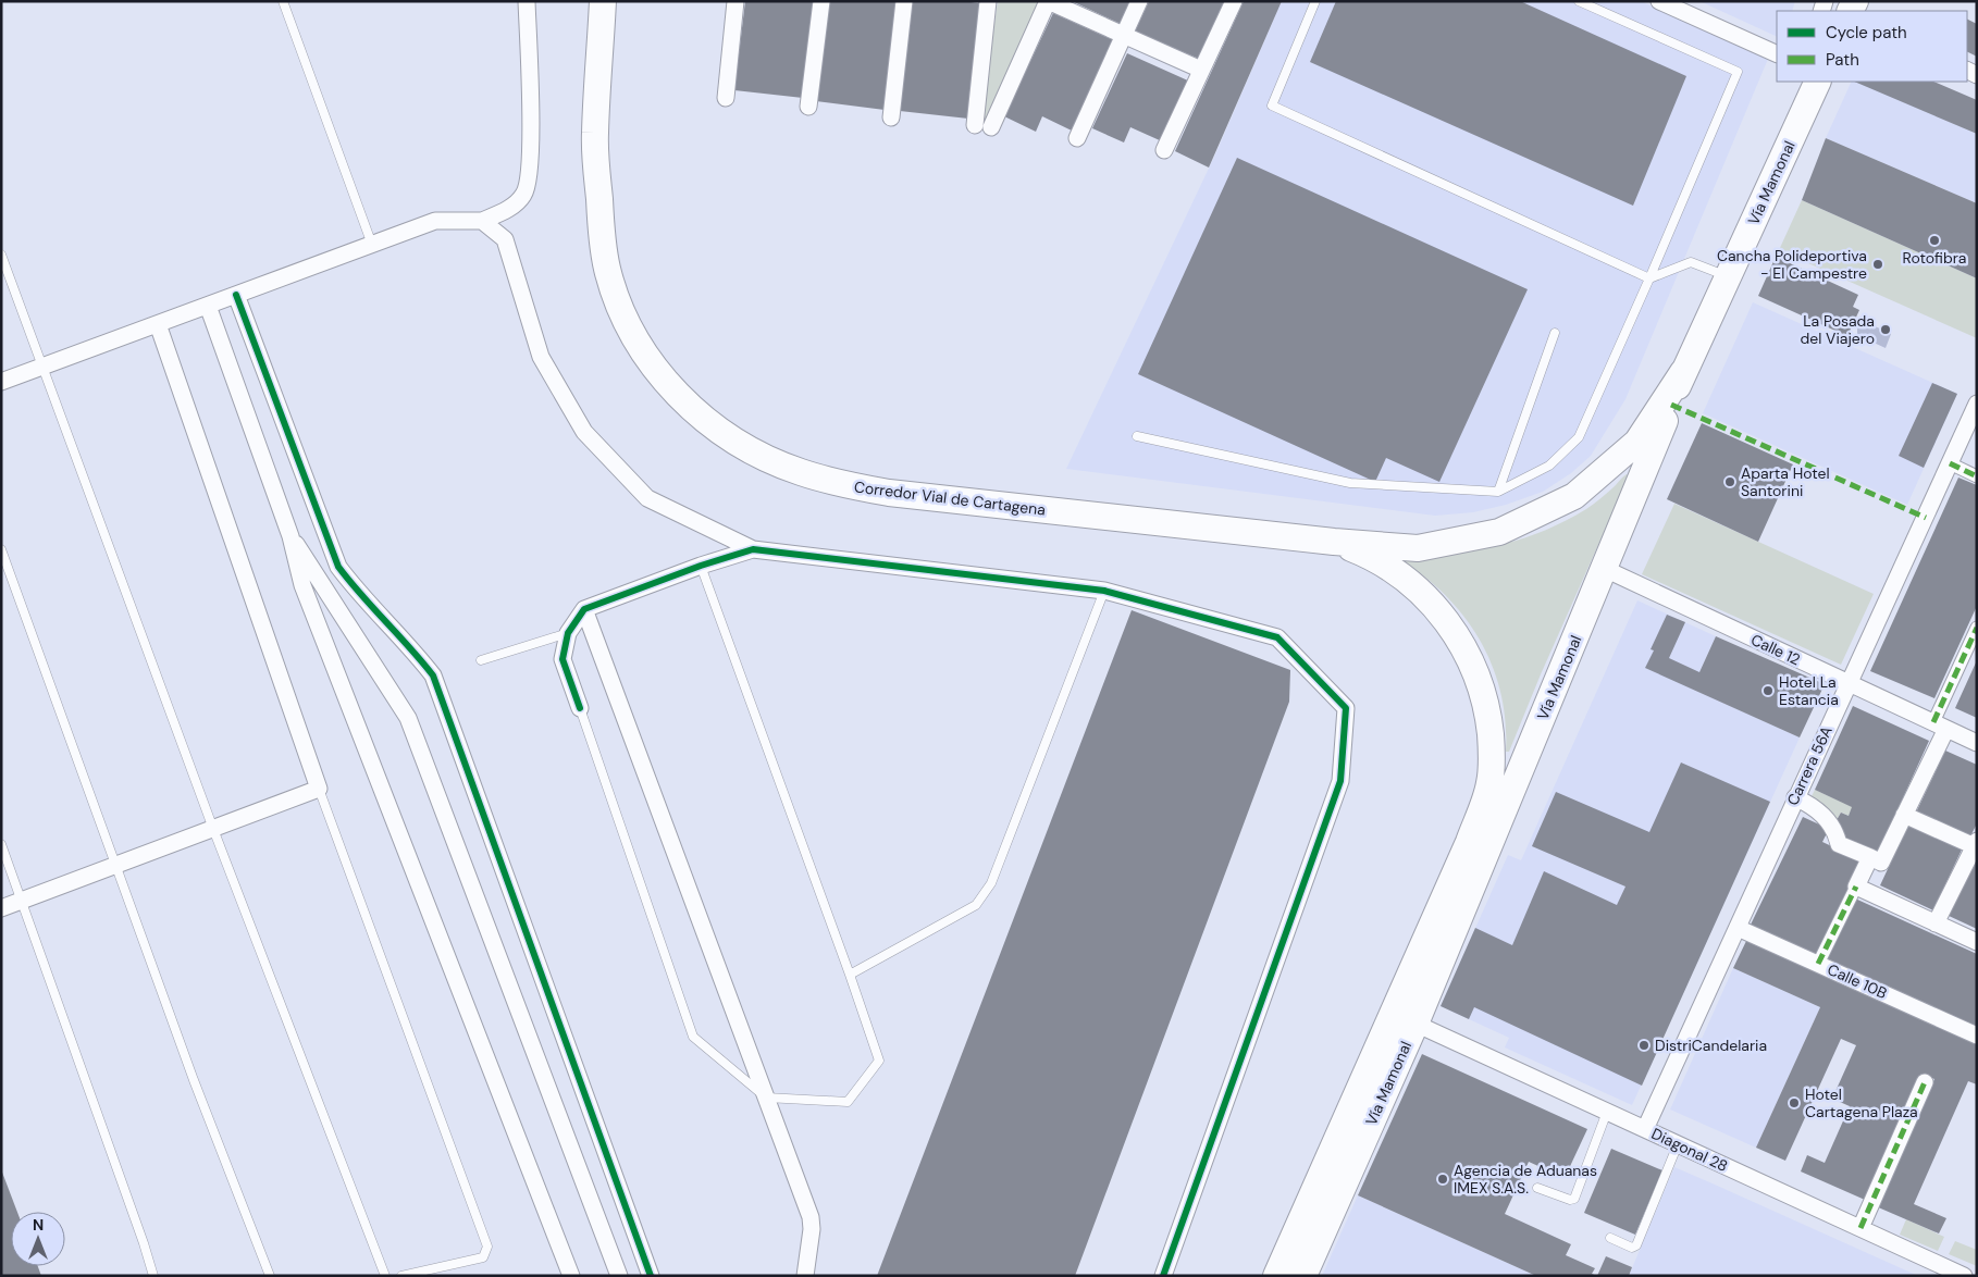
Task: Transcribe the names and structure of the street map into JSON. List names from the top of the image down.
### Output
{
  "streets": {
    "main road": ["Vía Mamonal", "Corredor Vial de Cartagena"],
    "street": [
      "Calle 12",
      "Carrera 56A",
      "Calle 10B",
      "Diagonal 28"
    ]
  },
  "crossings": [
    ["Vía Mamonal", "Corredor Vial de Cartagena"],
    ["Vía Mamonal", "Calle 12"],
    ["Vía Mamonal", "Diagonal 28"],
    ["Calle 12", "Carrera 56A"],
    ["Carrera 56A", "Calle 10B"],
    ["Carrera 56A", "Diagonal 28"]
  ],
  "places": [
    "Rotofibra",
    "Cancha Polideportiva - El Campestre",
    "La Posada del Viajero",
    "Aparta Hotel Santorini",
    "Hotel La Estancia",
    "DistriCandelaria",
    "Hotel Cartagena Plaza",
    "Agencia de Aduanas IMEX S.A.S."
  ],
  "legend": ["Cycle path", "Path"],
  "north": "top"
}
